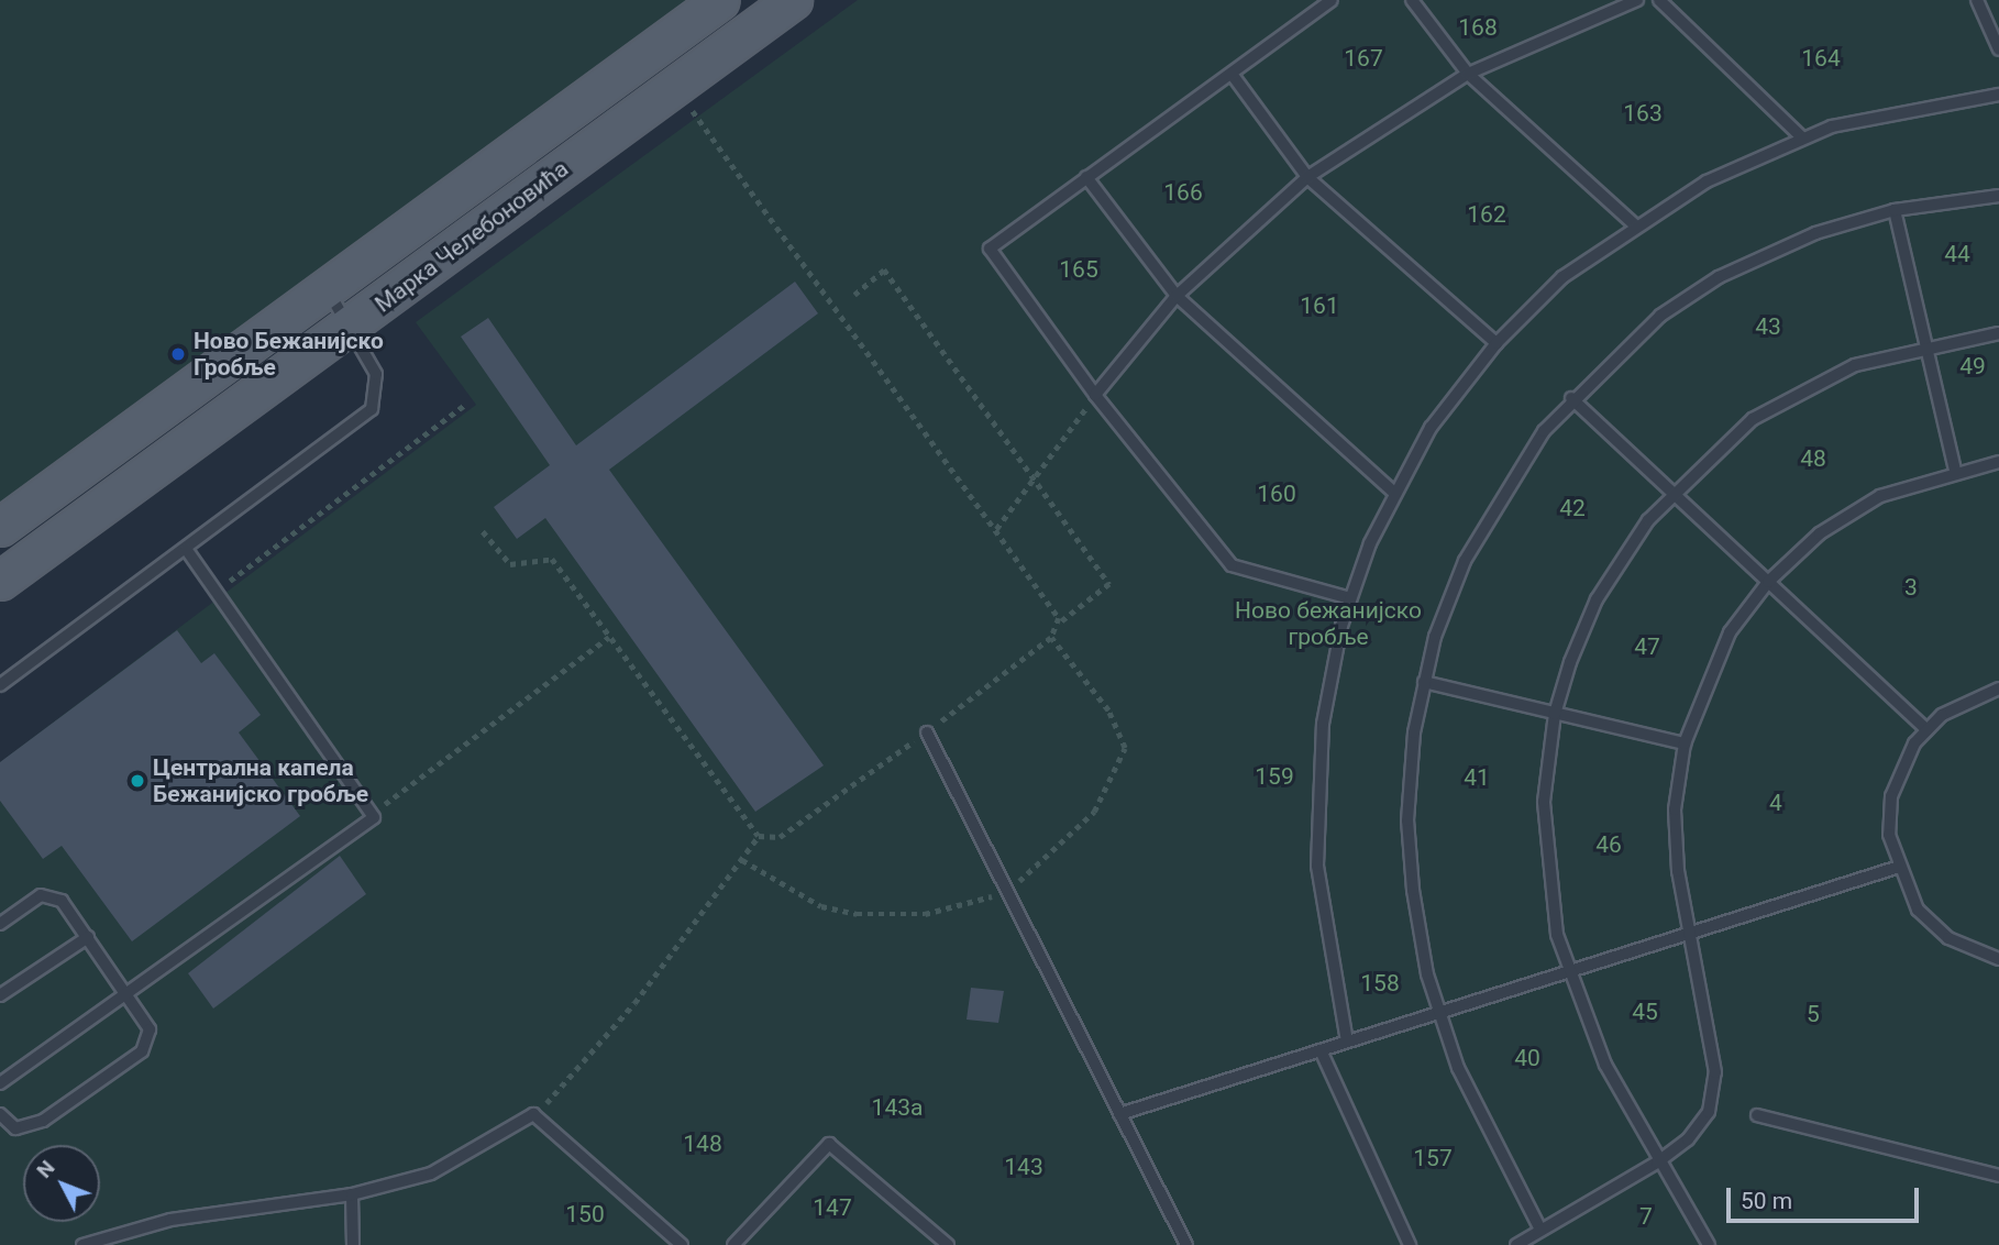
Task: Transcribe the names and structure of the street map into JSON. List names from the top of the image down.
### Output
{
  "streets": {
    "main road": ["Марка Челебоновића"]
  },
  "parks": [
    "168",
    "167",
    "164",
    "163",
    "166",
    "162",
    "44",
    "165",
    "161",
    "43",
    "49",
    "48",
    "160",
    "42",
    "3",
    "Ново бежанијско гробље",
    "47",
    "159",
    "41",
    "4",
    "46",
    "158",
    "45",
    "5",
    "40",
    "143a",
    "148",
    "157",
    "143",
    "147",
    "150",
    "7"
  ],
  "places": ["Ново Бежанијско Гробље", "Централна капела Бежанијско гробље"],
  "scale_bar": "50 m",
  "north": "top left"
}
